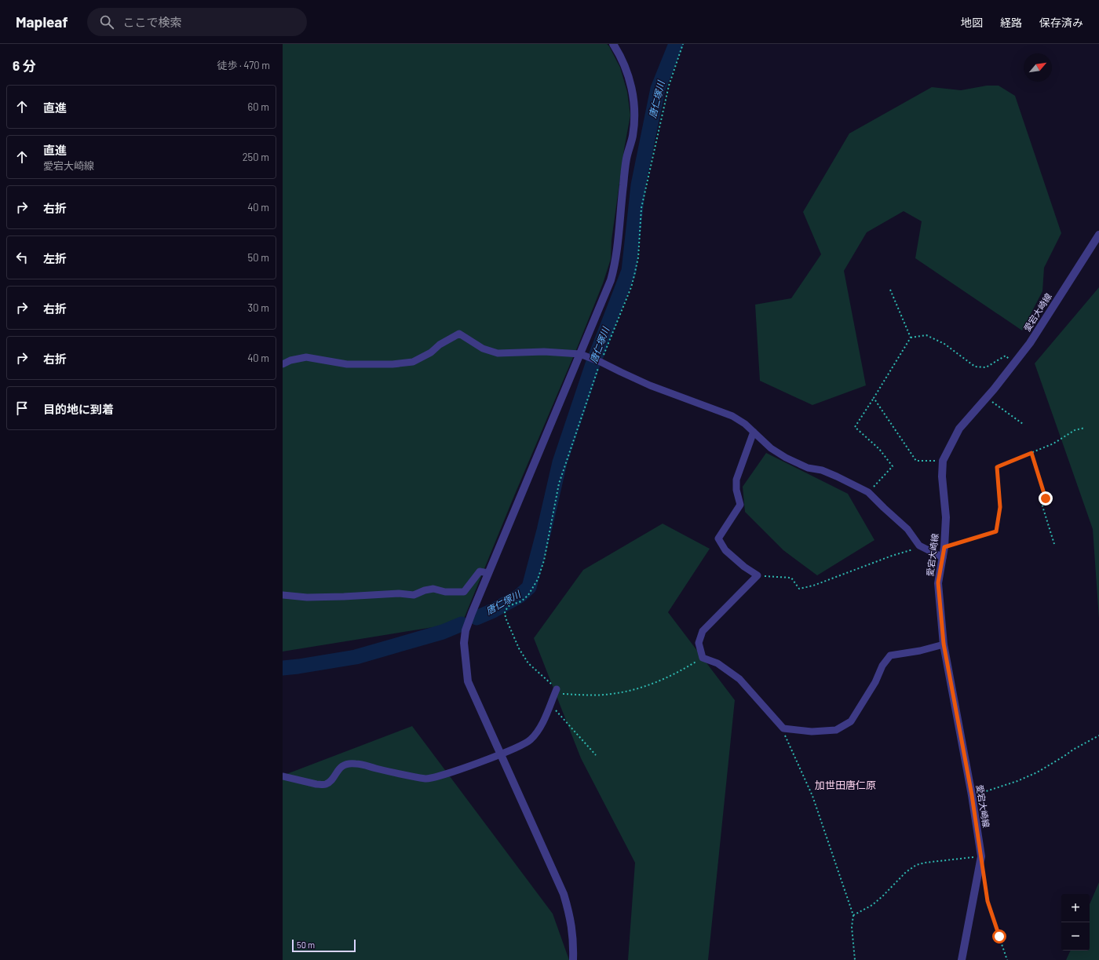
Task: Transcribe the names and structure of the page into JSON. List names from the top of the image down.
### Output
{
  "streets": {
    "street": ["愛宕大崎線"]
  },
  "districts": ["加世田唐仁原"],
  "water": ["唐仁塚川"],
  "scale_bar": "50 m",
  "north": "top right",
  "page": {
    "header": "Mapleaf",
    "search": "ここで検索",
    "nav": ["地図", "経路", "保存済み"],
    "heading": ["6 分", "徒歩 · 470 m"],
    "list": [
      ["直進", "60 m"],
      ["直進", "愛宕大崎線", "250 m"],
      ["右折", "40 m"],
      ["左折", "50 m"],
      ["右折", "30 m"],
      ["右折", "40 m"],
      "目的地に到着"
    ],
    "map_buttons": ["+", "−"],
    "scale": "50 m"
  }
}
